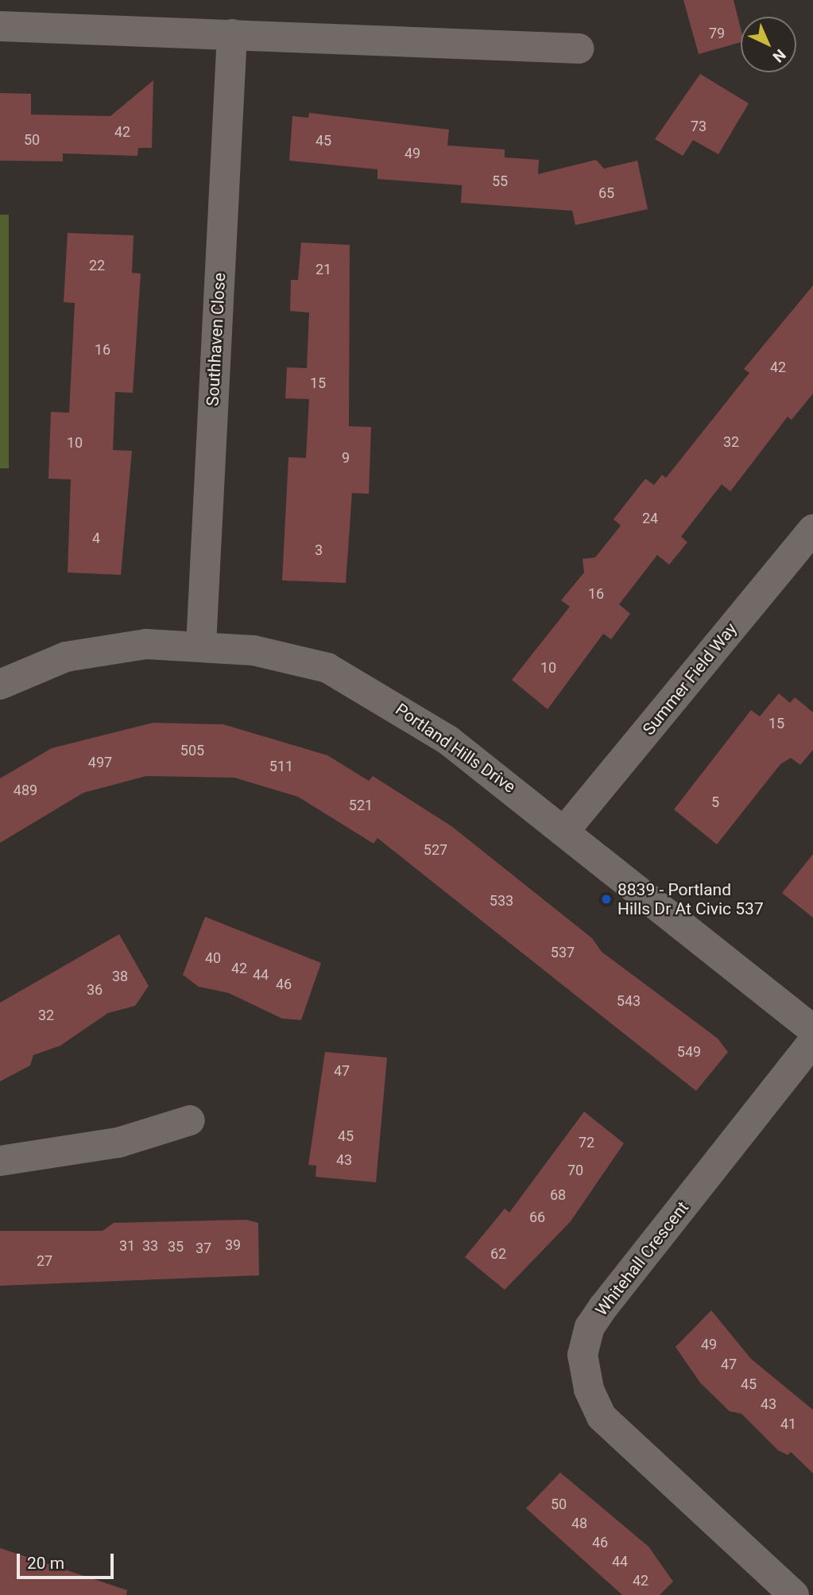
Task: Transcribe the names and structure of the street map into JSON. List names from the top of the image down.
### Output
{
  "streets": {
    "street": [
      "Southhaven Close",
      "Summer Field Way",
      "Portland Hills Drive",
      "Whitehall Crescent"
    ]
  },
  "crossings": [
    ["Southhaven Close", "Portland Hills Drive"],
    ["Summer Field Way", "Portland Hills Drive"]
  ],
  "places": ["8839 - Portland Hills Dr At Civic 537"],
  "house_numbers": [
    "79",
    "73",
    "42",
    "50",
    "45",
    "49",
    "55",
    "65",
    "22",
    "21",
    "16",
    "42",
    "15",
    "32",
    "10",
    "9",
    "24",
    "4",
    "3",
    "16",
    "10",
    "15",
    "505",
    "497",
    "511",
    "489",
    "5",
    "521",
    "527",
    "533",
    "537",
    "40",
    "42",
    "44",
    "38",
    "46",
    "36",
    "543",
    "32",
    "549",
    "47",
    "45",
    "72",
    "43",
    "70",
    "68",
    "66",
    "39",
    "31",
    "33",
    "35",
    "37",
    "62",
    "27",
    "49",
    "47",
    "45",
    "43",
    "41",
    "50",
    "48",
    "46",
    "44",
    "42"
  ],
  "scale_bar": "20 m",
  "north": "bottom right"
}
